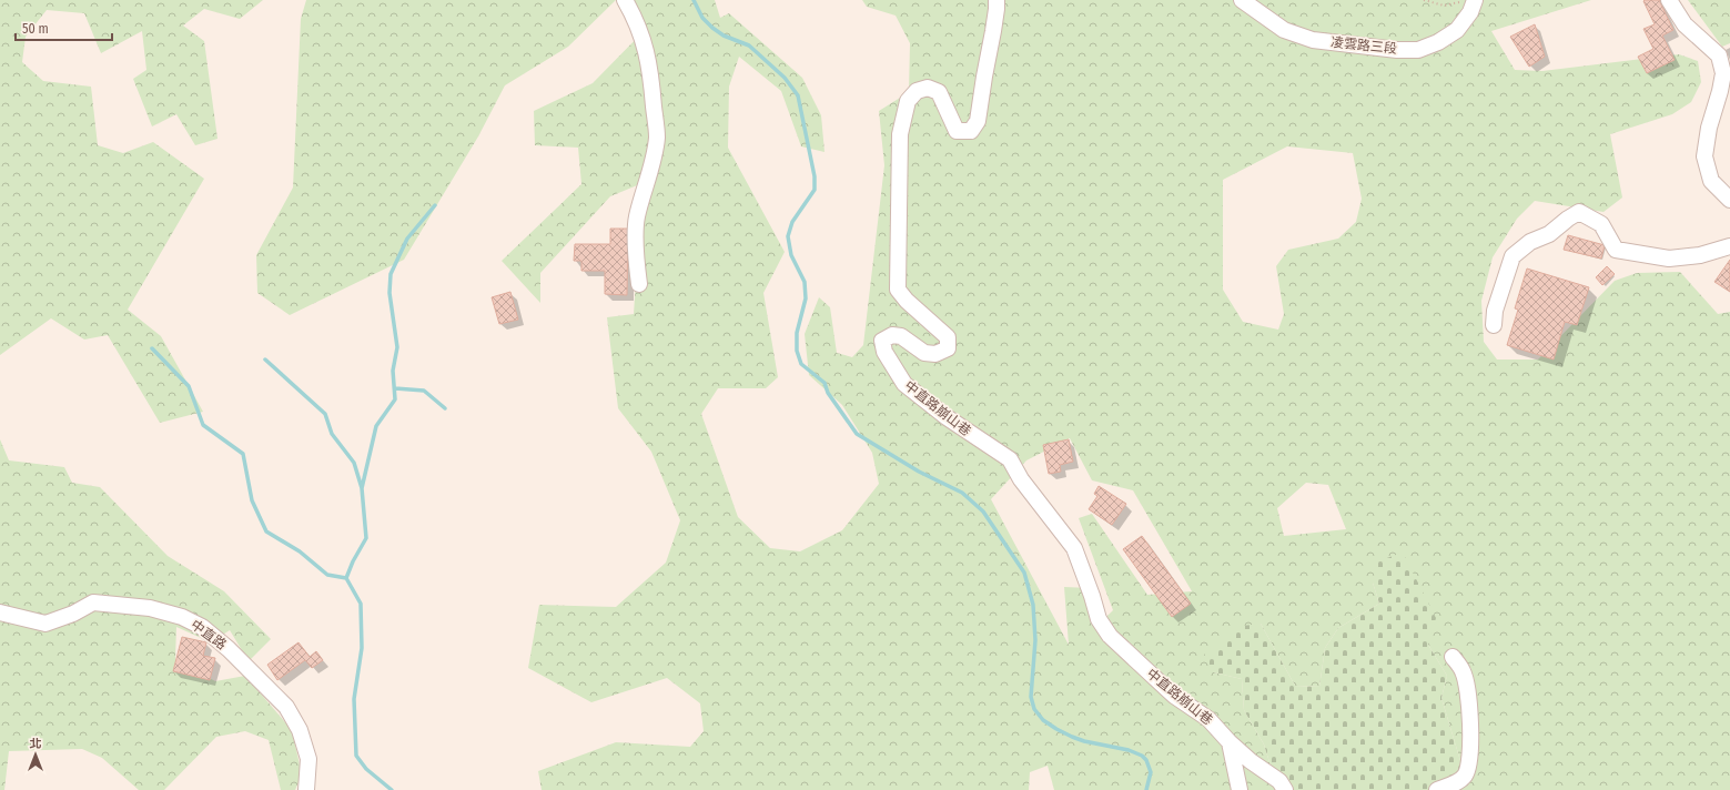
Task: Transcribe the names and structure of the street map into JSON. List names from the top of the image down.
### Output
{
  "streets": {
    "street": ["凌雲路三段", "中直路崩山巷", "中直路"]
  },
  "scale_bar": "50 m",
  "north": "top"
}
